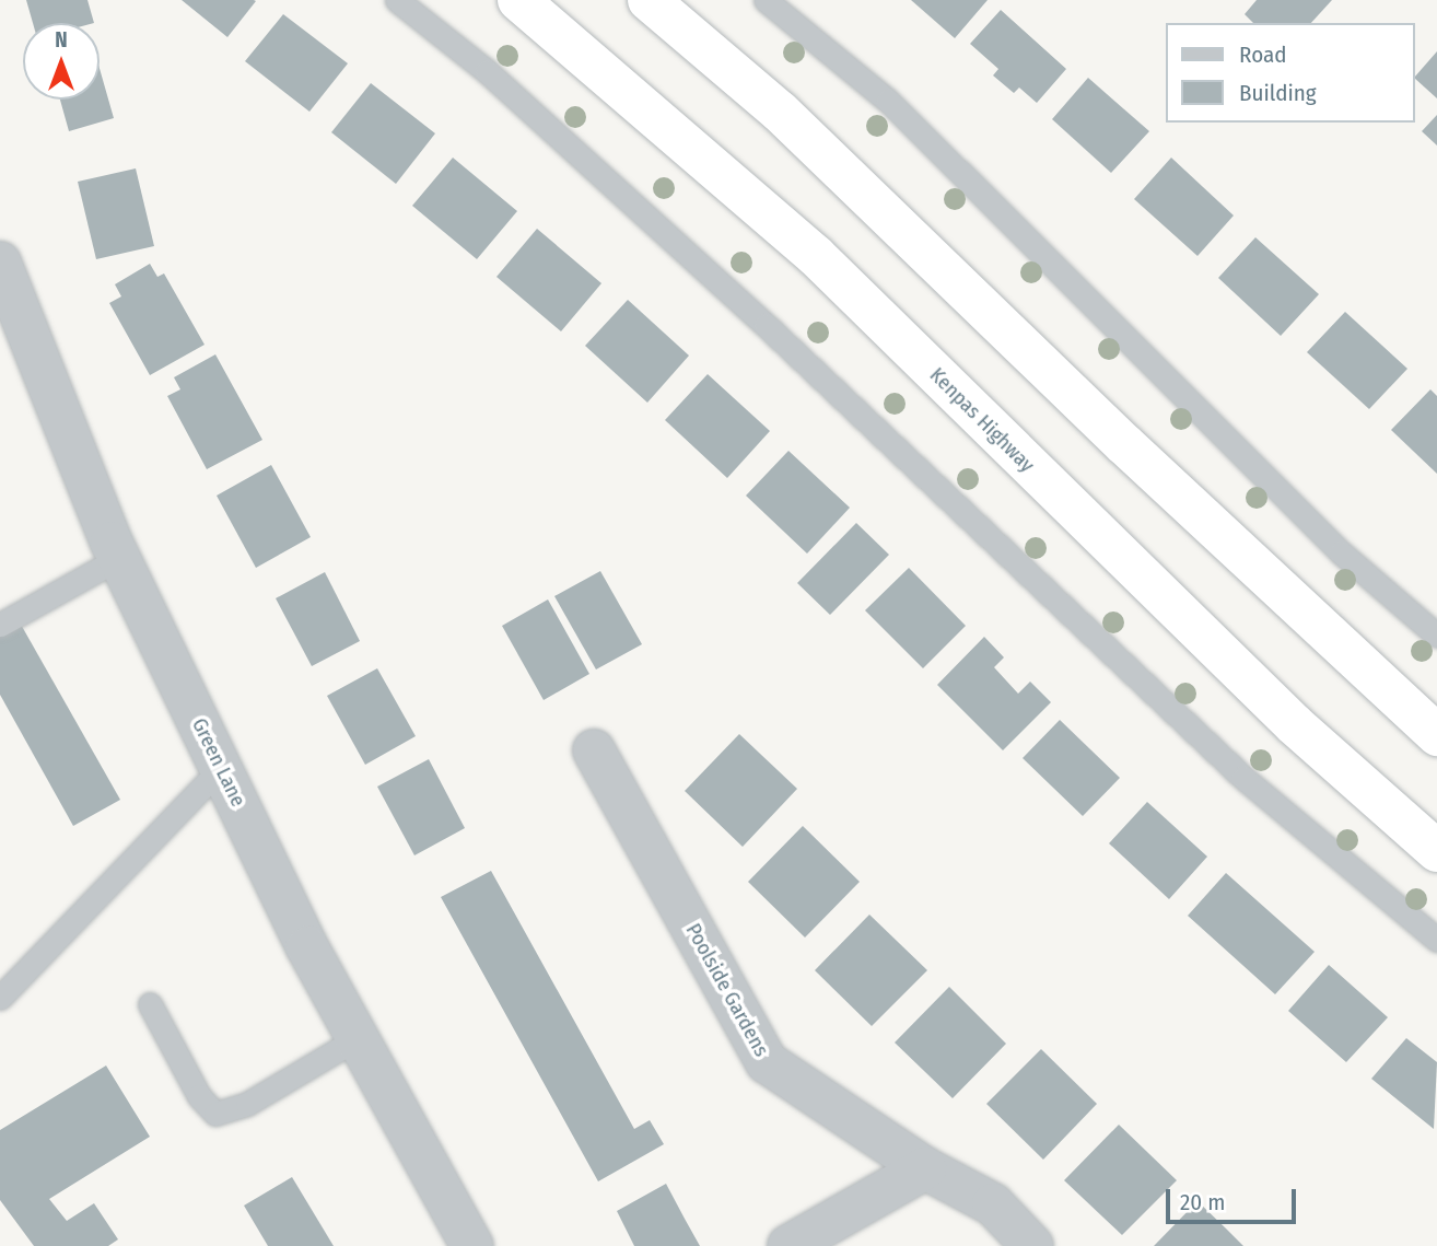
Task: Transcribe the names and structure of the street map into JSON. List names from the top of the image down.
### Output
{
  "streets": {
    "highway": ["Kenpas Highway"],
    "street": ["Green Lane", "Poolside Gardens"]
  },
  "legend": ["Road", "Building"],
  "scale_bar": "20 m",
  "north": "top"
}
